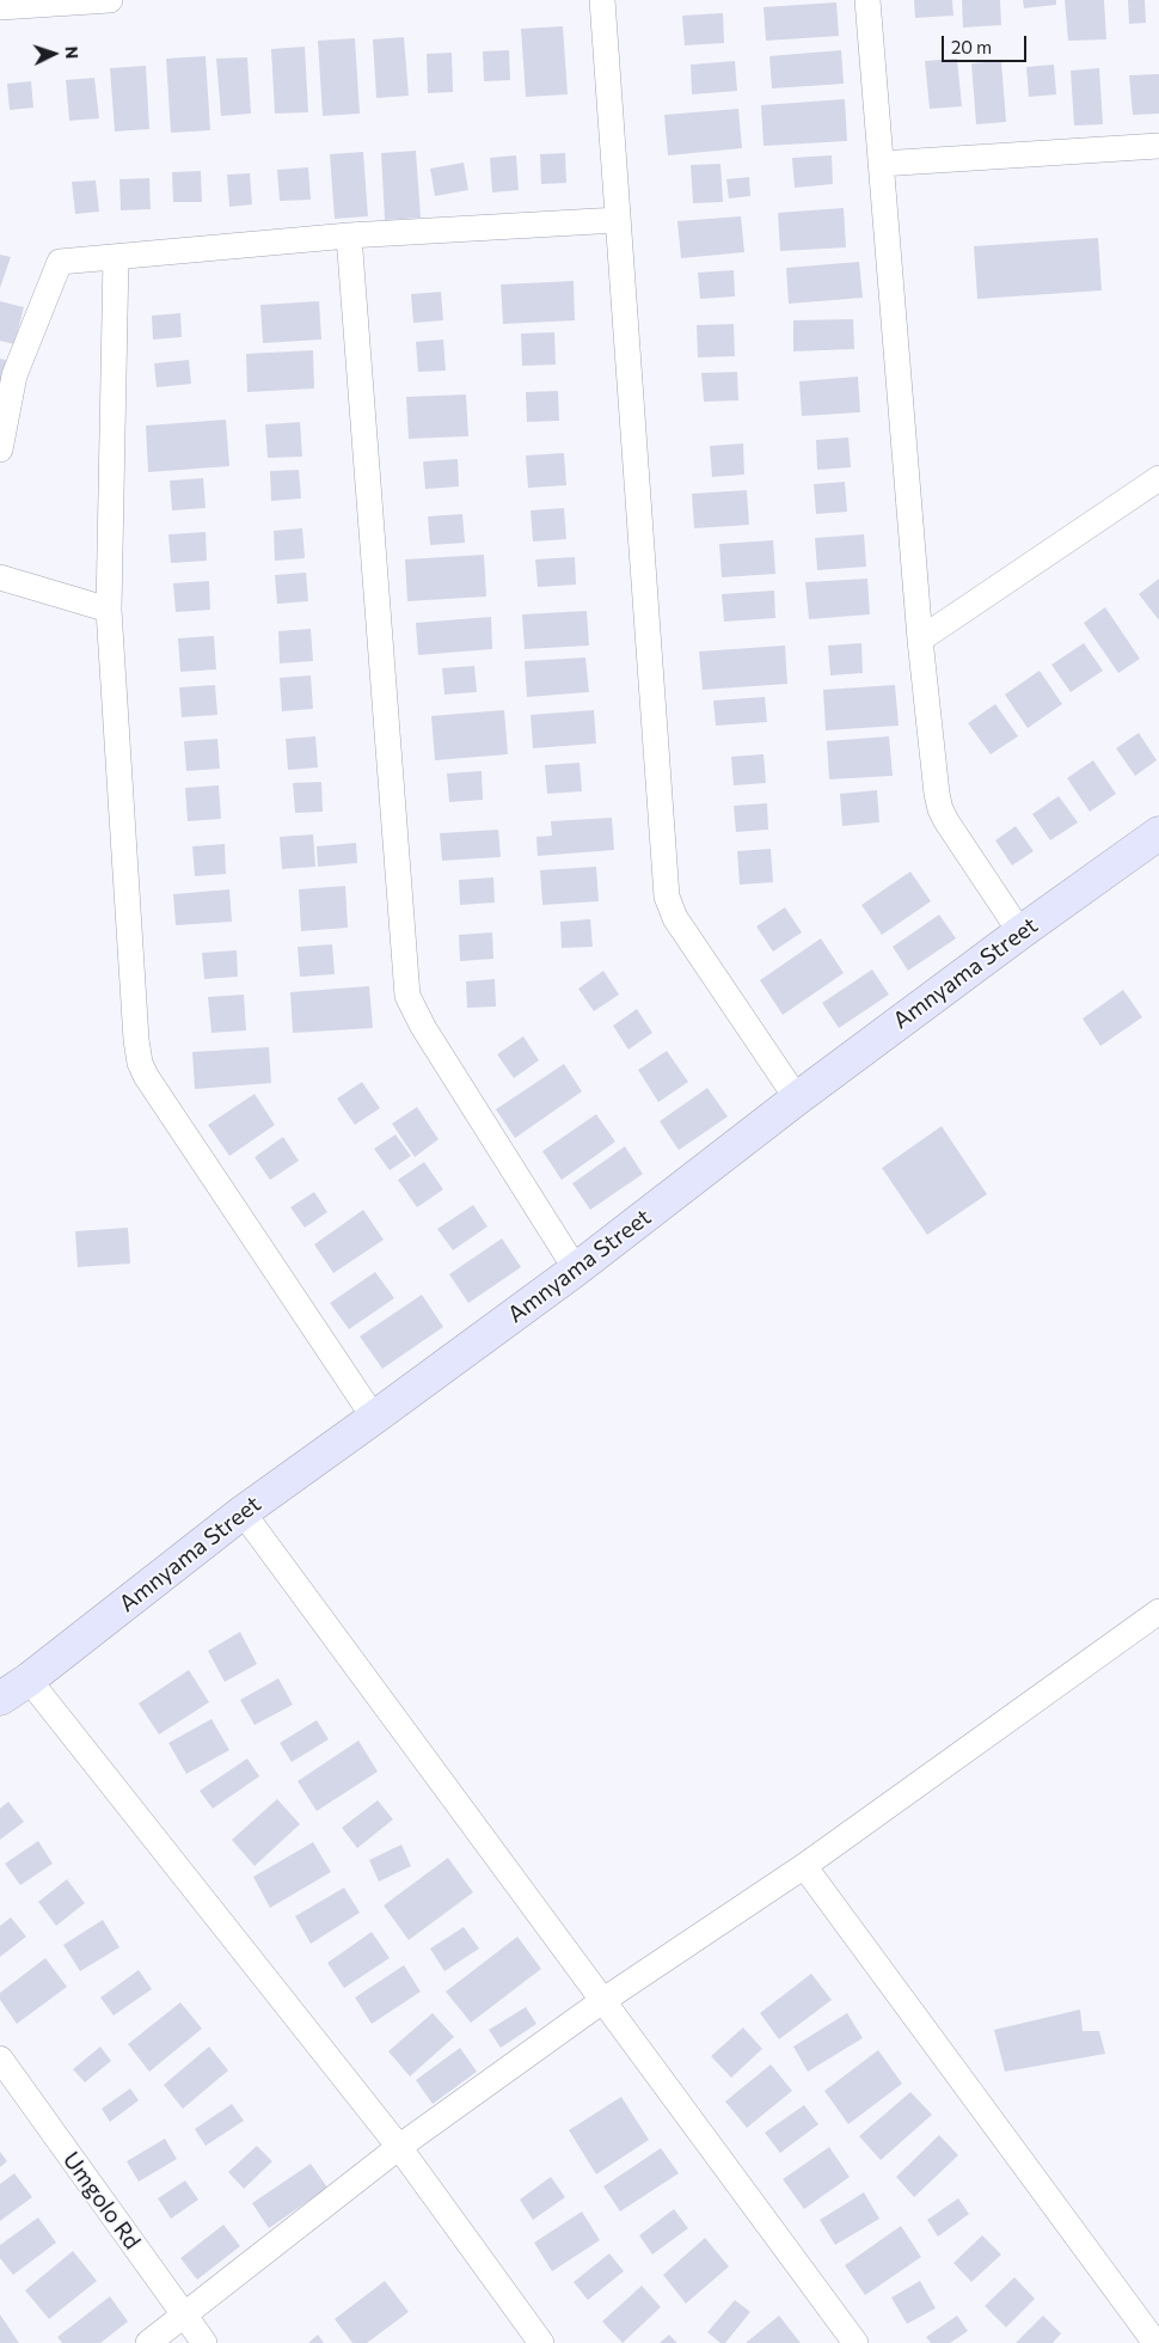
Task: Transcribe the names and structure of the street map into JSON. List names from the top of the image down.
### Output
{
  "streets": {
    "street": ["Amnyama Street", "Umgolo Rd"]
  },
  "scale_bar": "20 m",
  "north": "right"
}
